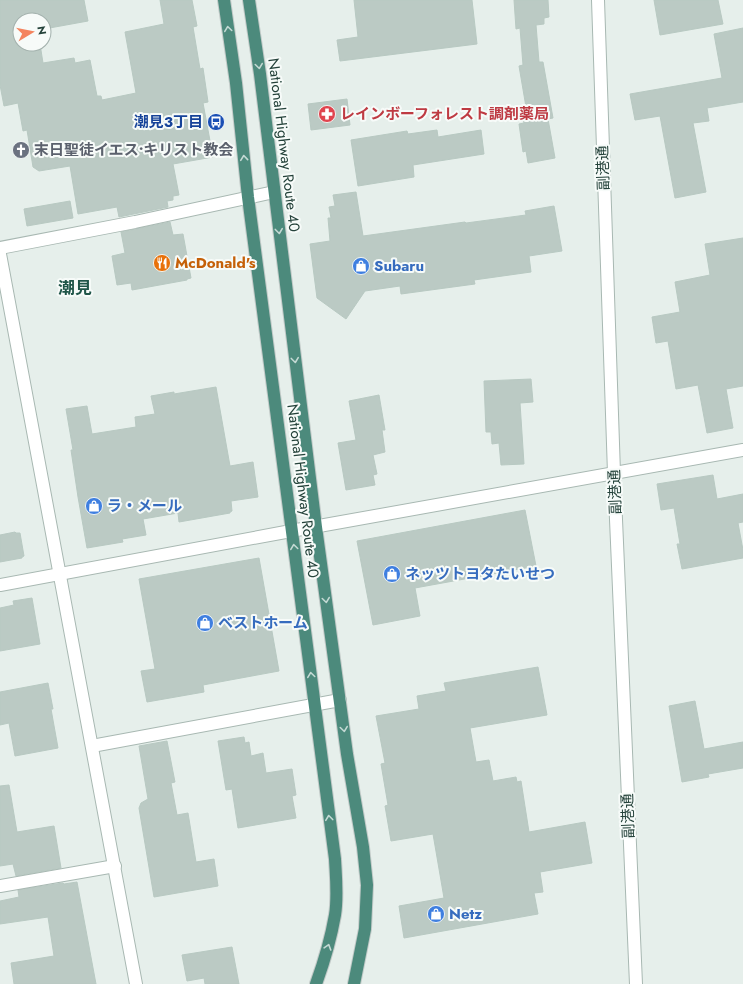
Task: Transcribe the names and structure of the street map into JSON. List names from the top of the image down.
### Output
{
  "streets": {
    "highway": ["National Highway Route 40"],
    "street": ["副港通"]
  },
  "districts": ["潮見"],
  "places": {
    "pharmacy": ["レインボーフォレスト調剤薬局"],
    "bus stop": ["潮見3丁目"],
    "church": ["末日聖徒イエス•キリスト教会"],
    "restaurant": ["McDonald's"],
    "shop": [
      "Subaru",
      "ラ・メール",
      "ネッツトヨタたいせつ",
      "ベストホーム",
      "Netz"
    ]
  },
  "north": "right"
}
